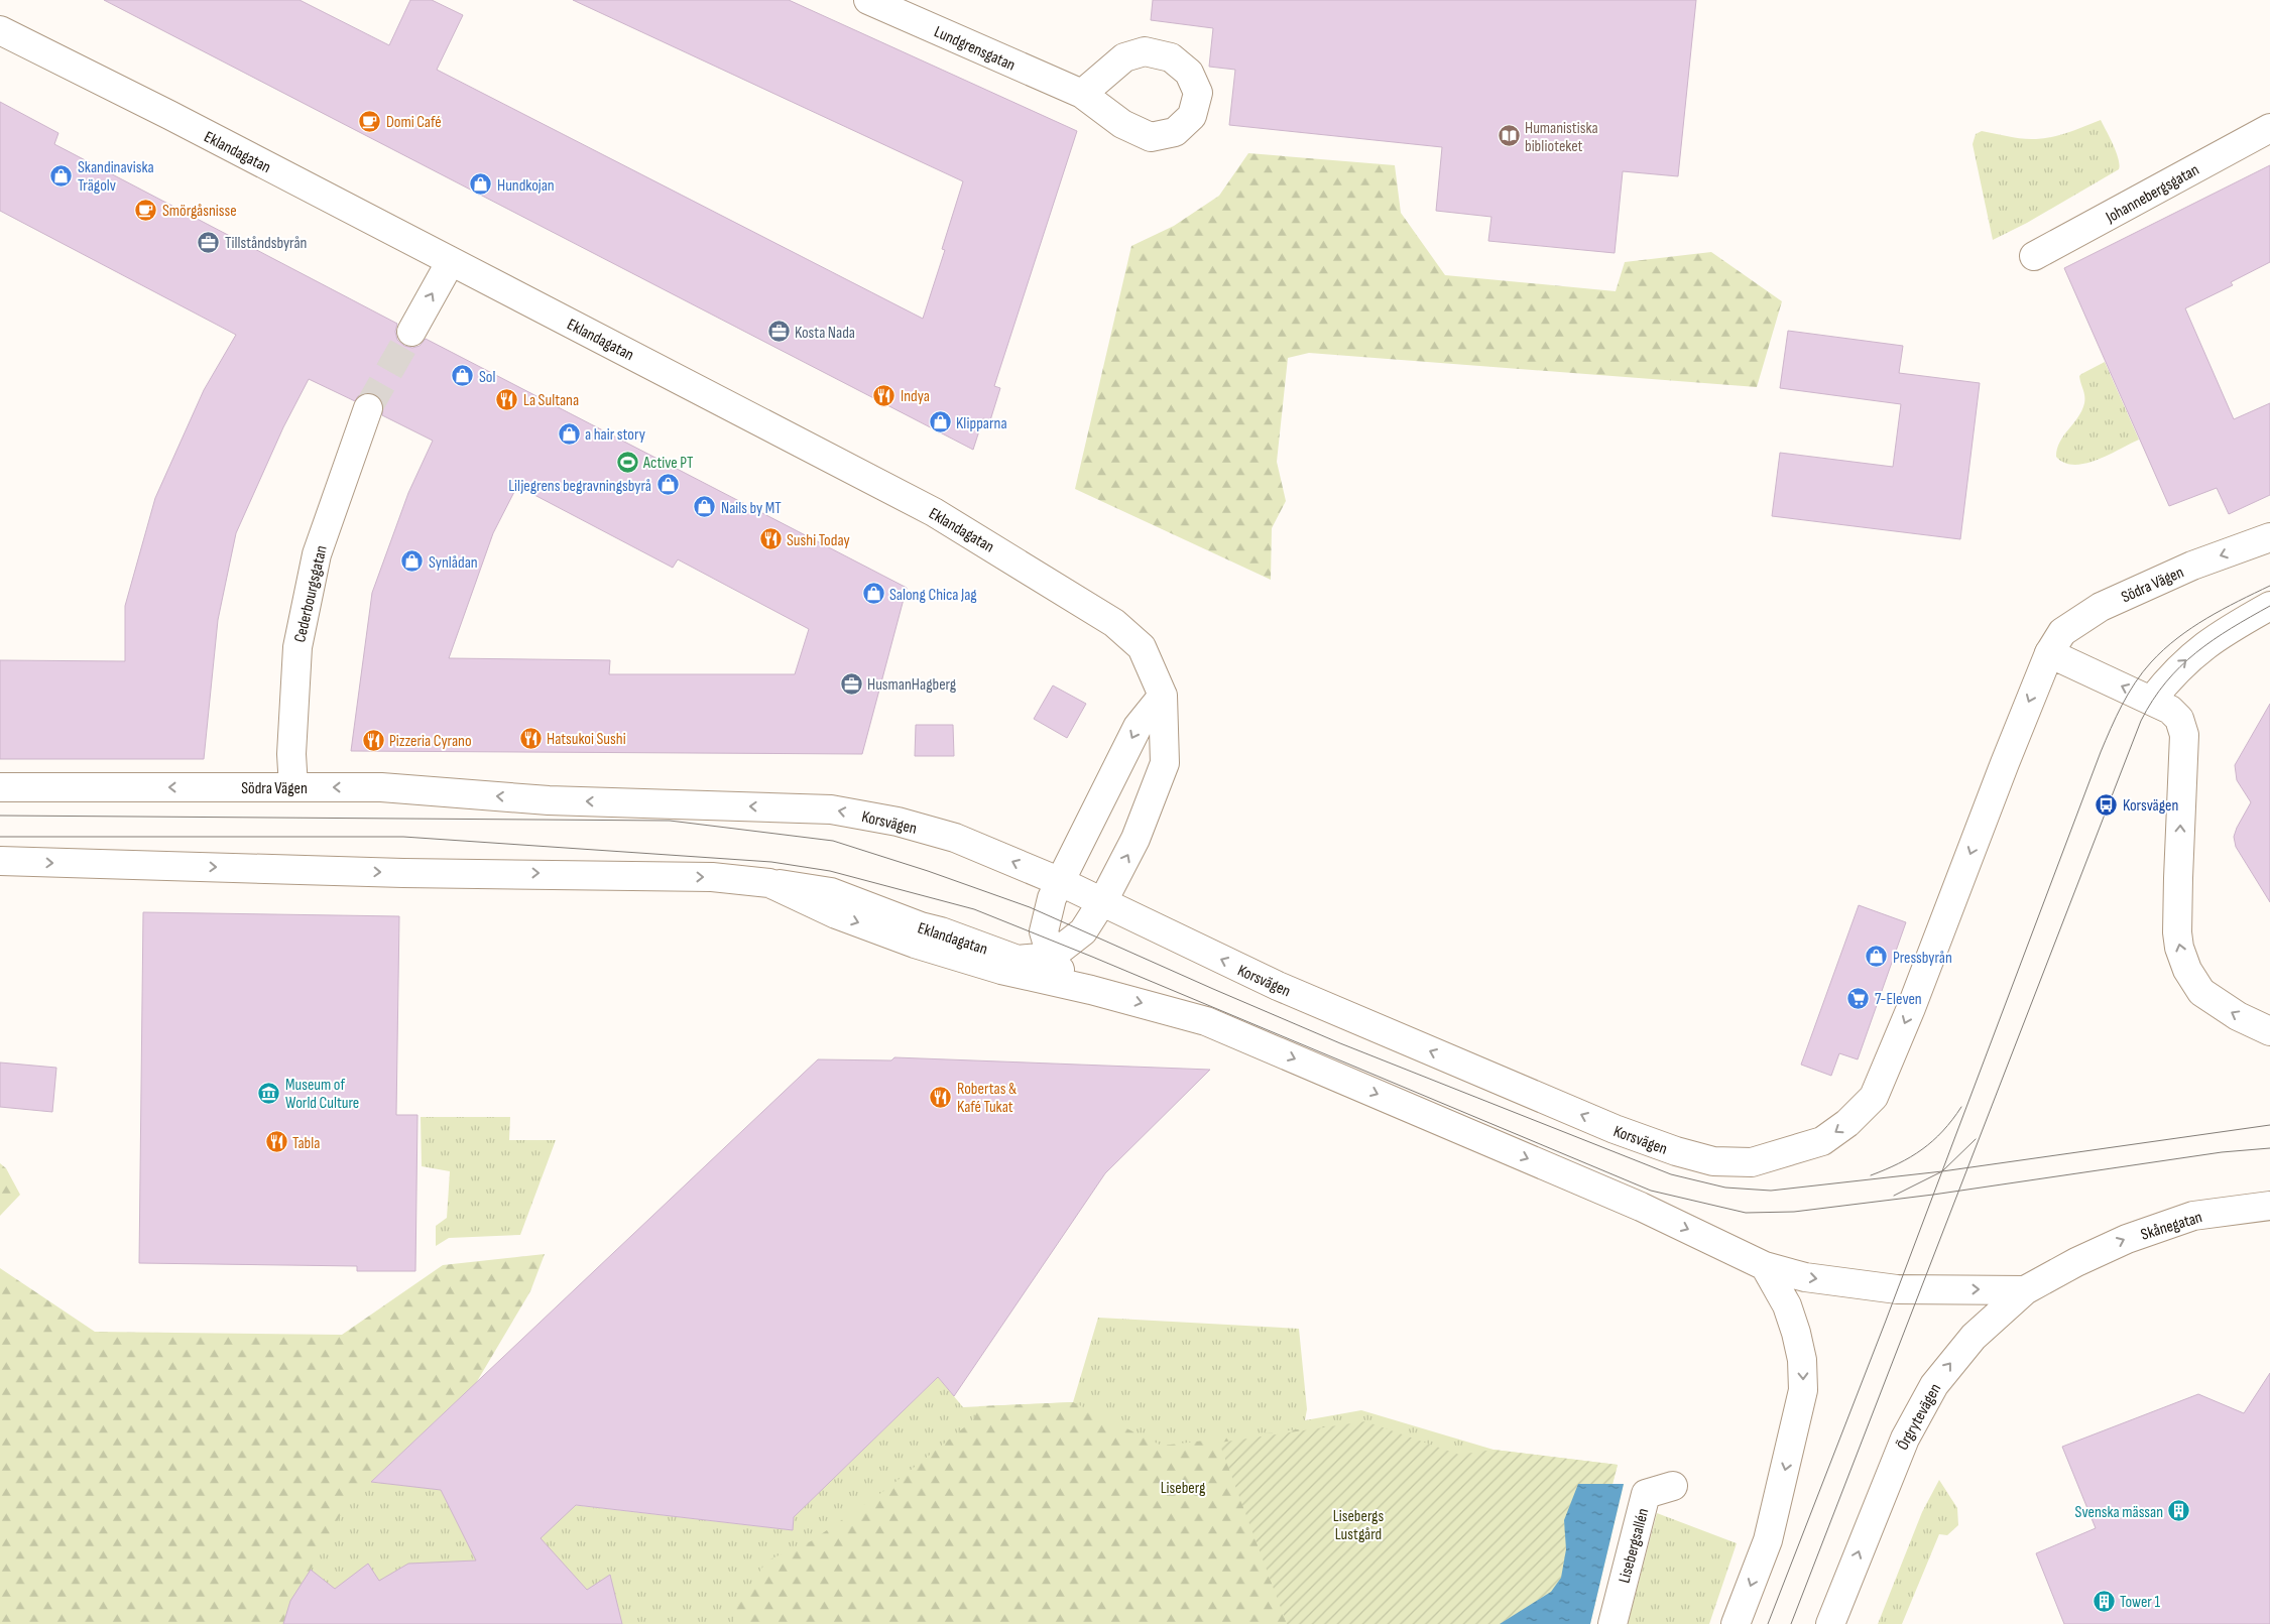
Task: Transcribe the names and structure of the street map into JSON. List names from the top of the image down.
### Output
{
  "streets": {
    "main road": [
      "Lundgrensgatan",
      "Eklandagatan",
      "Johannebergsgatan",
      "Södra Vägen",
      "Cederbourgsgatan",
      "Korsvägen",
      "Skånegatan",
      "Örgrytevägen",
      "Lisebergsallén"
    ]
  },
  "crossings": [
    ["Eklandagatan", "Korsvägen"],
    ["Södra Vägen", "Cederbourgsgatan"],
    ["Södra Vägen", "Korsvägen"],
    ["Skånegatan", "Örgrytevägen"]
  ],
  "one_way": ["Skånegatan", "Örgrytevägen"],
  "parks": ["Liseberg", "Lisebergs Lustgård"],
  "places": {
    "cafe": ["Domi Café", "Smörgåsnisse"],
    "library": ["Humanistiska biblioteket"],
    "shop": [
      "Skandinaviska Trägolv",
      "Hundkojan",
      "Sol",
      "Klipparna",
      "a hair story",
      "Liljegrens begravningsbyrå",
      "Nails by MT",
      "Synlådan",
      "Salong Chica Jag",
      "Pressbyrån"
    ],
    "office": ["Tillståndsbyrån", "Kosta Nada", "HusmanHagberg"],
    "restaurant": [
      "Indya",
      "La Sultana",
      "Sushi Today",
      "Hatsukoi Sushi",
      "Pizzeria Cyrano",
      "Robertas & Kafé Tukat",
      "Tabla"
    ],
    "sports": ["Active PT"],
    "bus stop": ["Korsvägen"],
    "supermarket": ["7-Eleven"],
    "museum": ["Museum of World Culture"],
    "building": ["Svenska mässan", "Tower 1"]
  }
}
